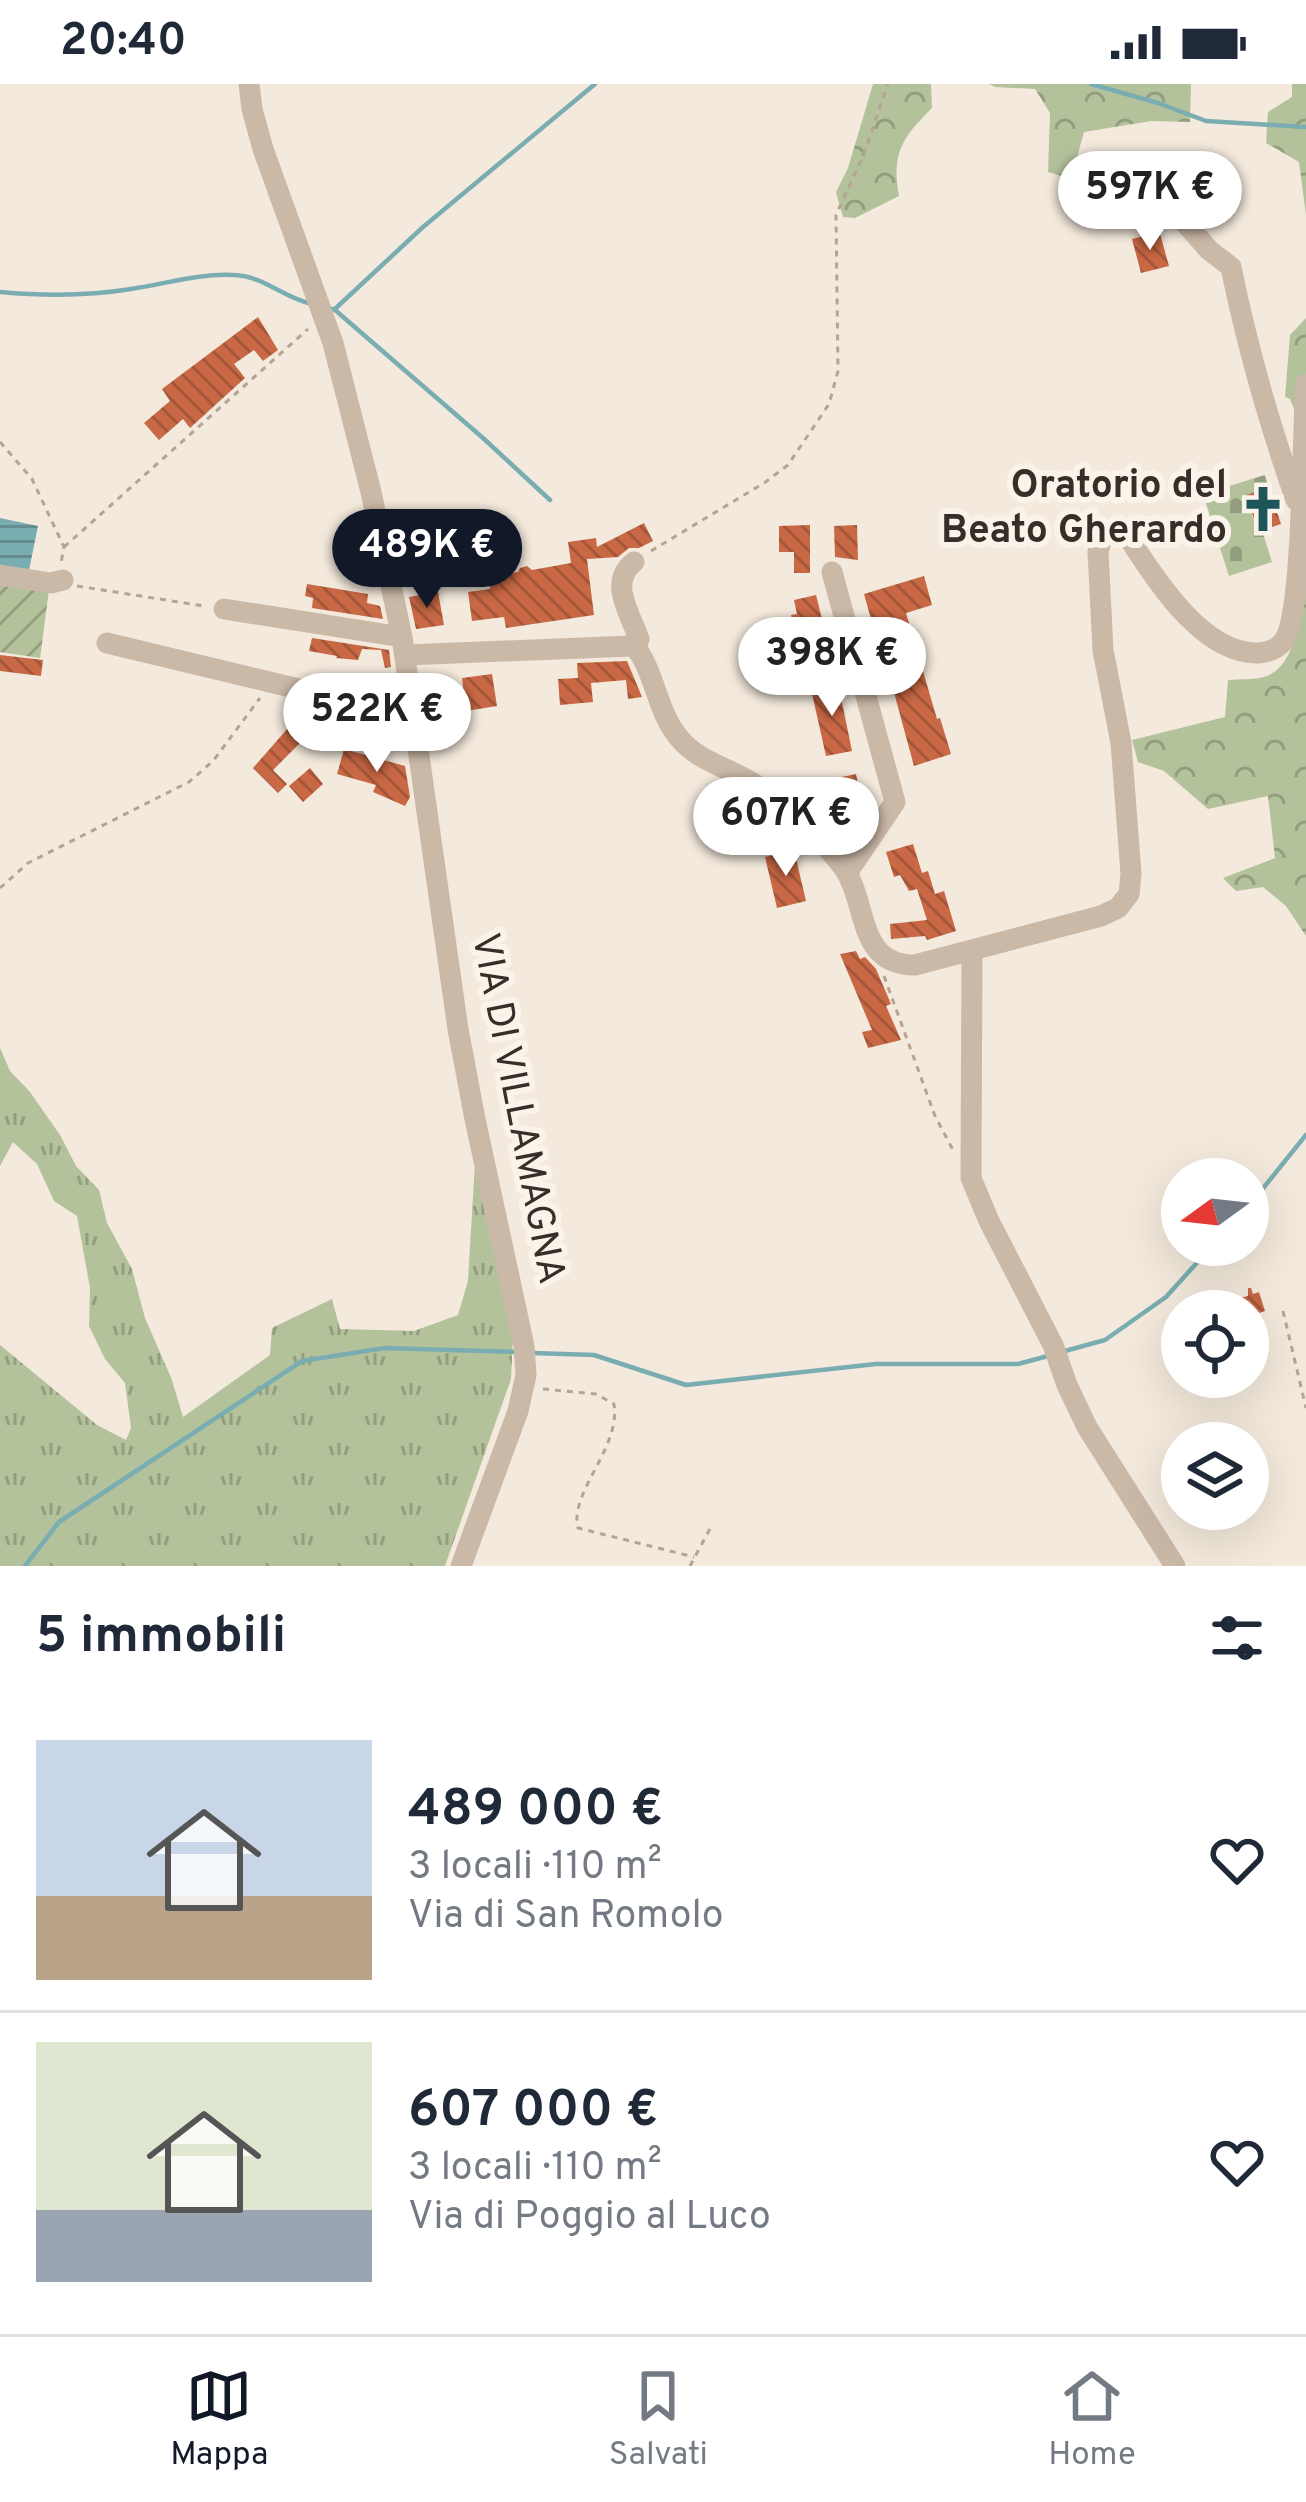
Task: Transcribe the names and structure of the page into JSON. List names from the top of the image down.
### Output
{
  "streets": {
    "street": ["VIA DI VILLAMAGNA"]
  },
  "places": {
    "church": ["Oratorio del Beato Gherardo"]
  },
  "north": "left",
  "page": {
    "status": "20:40",
    "price": [
      "597K €",
      "489K €",
      "398K €",
      "522K €",
      "607K €"
    ],
    "heading": "5 immobili",
    "list": [
      {
        "name": "489 000 €",
        "note": "3 locali · 110 m² · Via di San Romolo"
      },
      {
        "name": "607 000 €",
        "note": "3 locali · 110 m² · Via di Poggio al Luco"
      }
    ],
    "tabs": ["Mappa", "Salvati", "Home"]
  }
}
